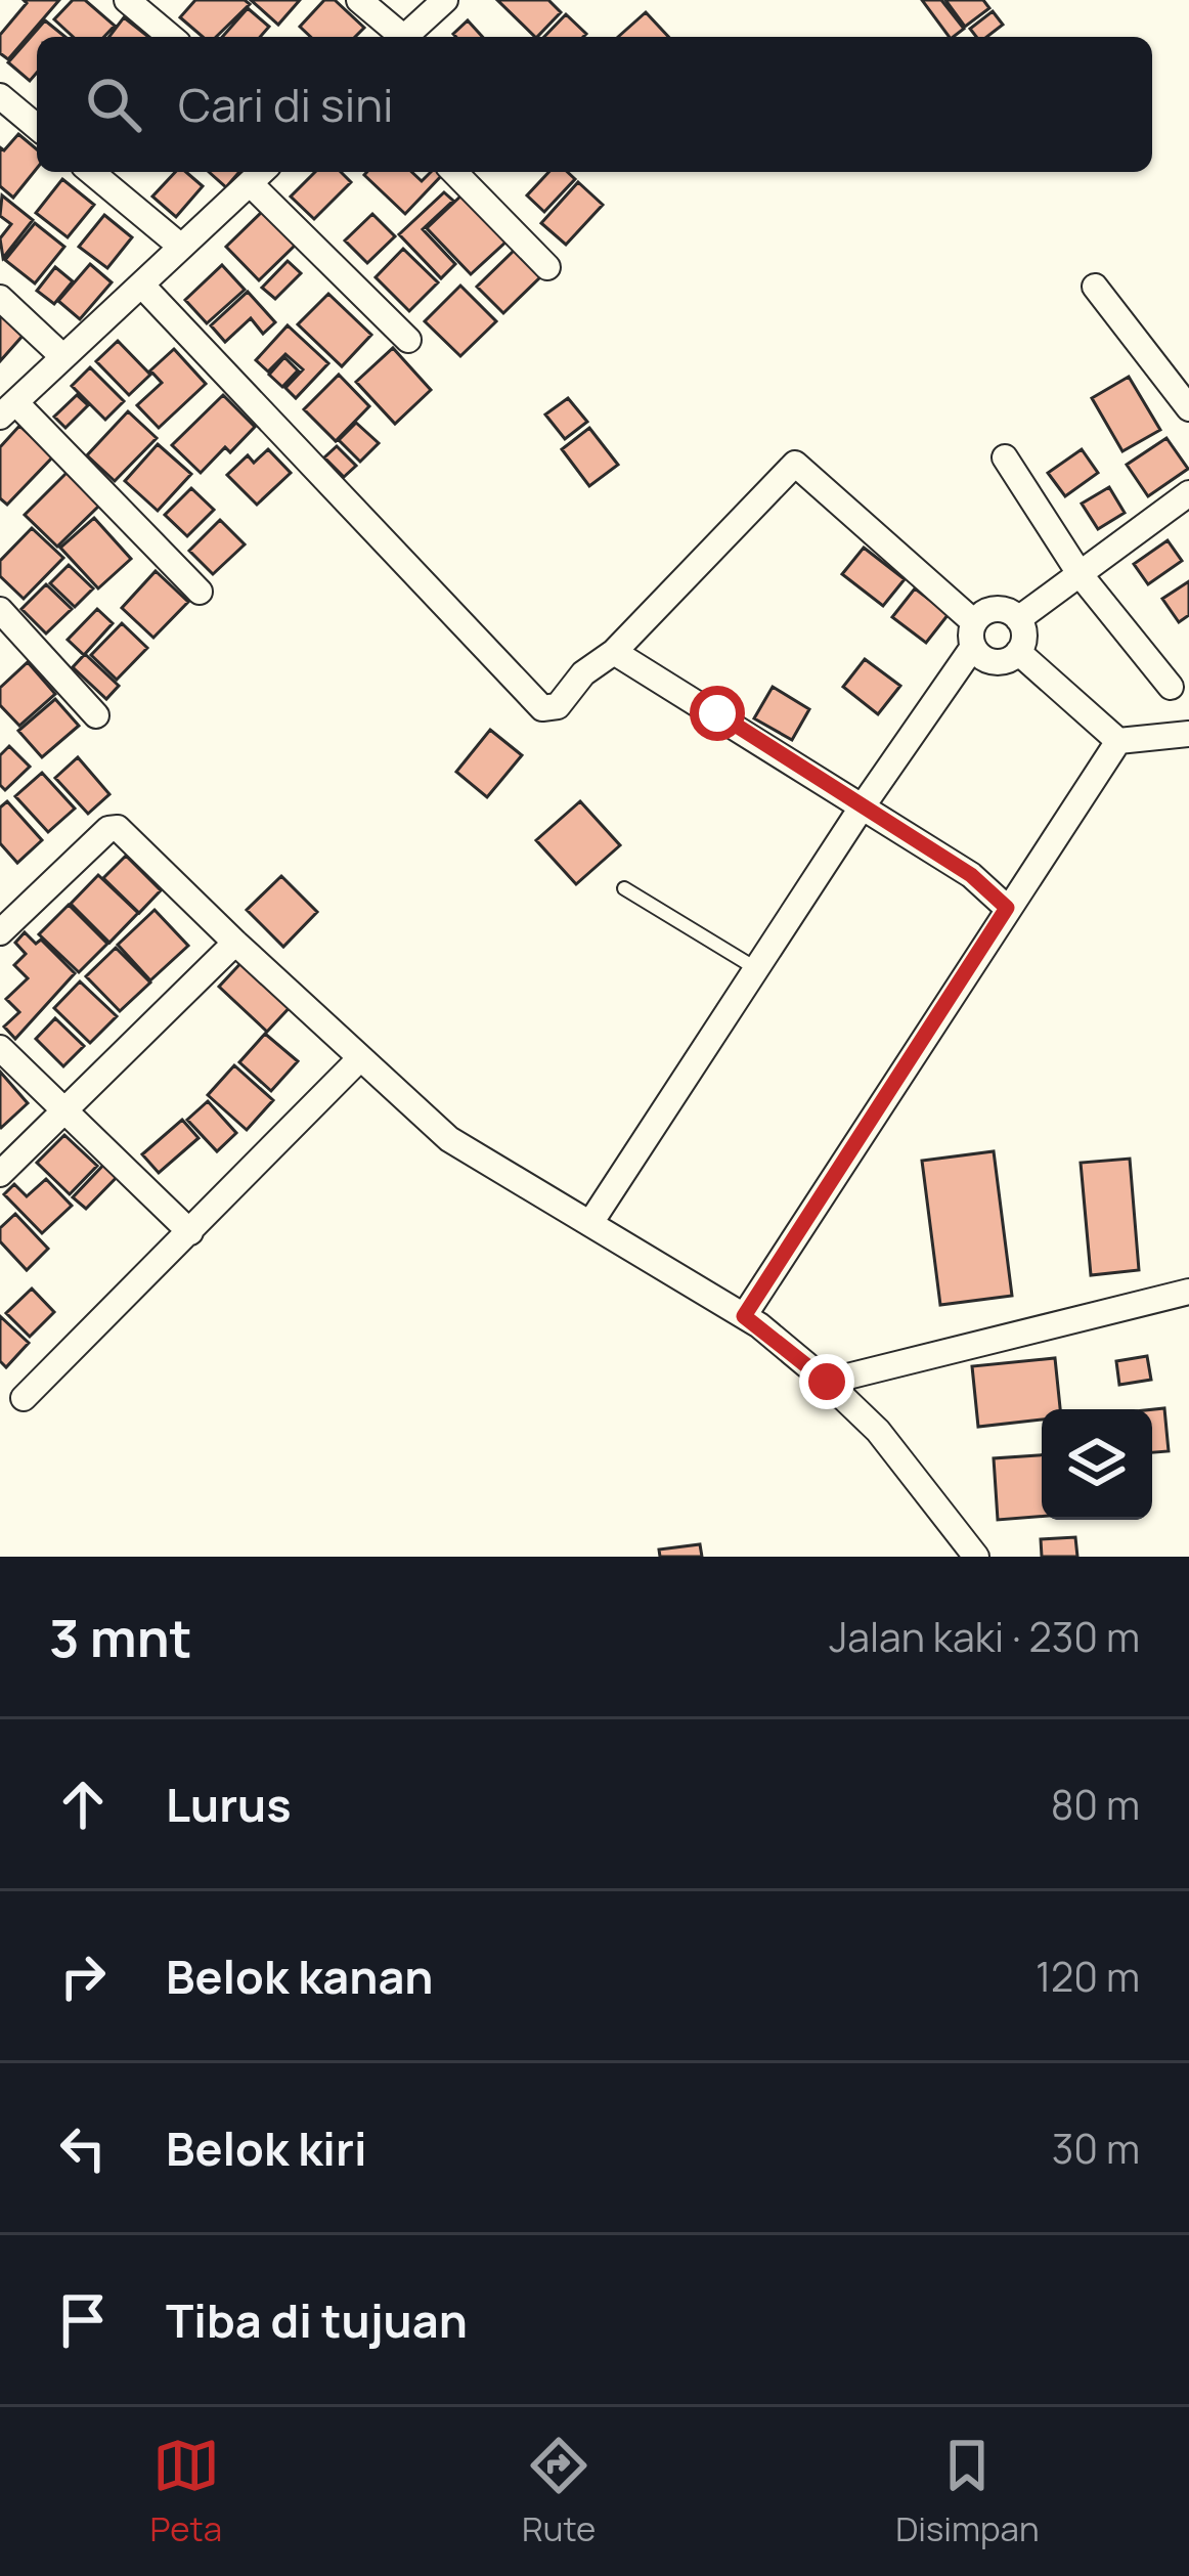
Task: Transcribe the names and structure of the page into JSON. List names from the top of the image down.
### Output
{
  "page": {
    "search": "Cari di sini",
    "heading": ["3 mnt", "Jalan kaki · 230 m"],
    "list": [
      ["Lurus", "80 m"],
      ["Belok kanan", "120 m"],
      ["Belok kiri", "30 m"],
      "Tiba di tujuan"
    ],
    "nav": ["Peta", "Rute", "Disimpan"]
  }
}
